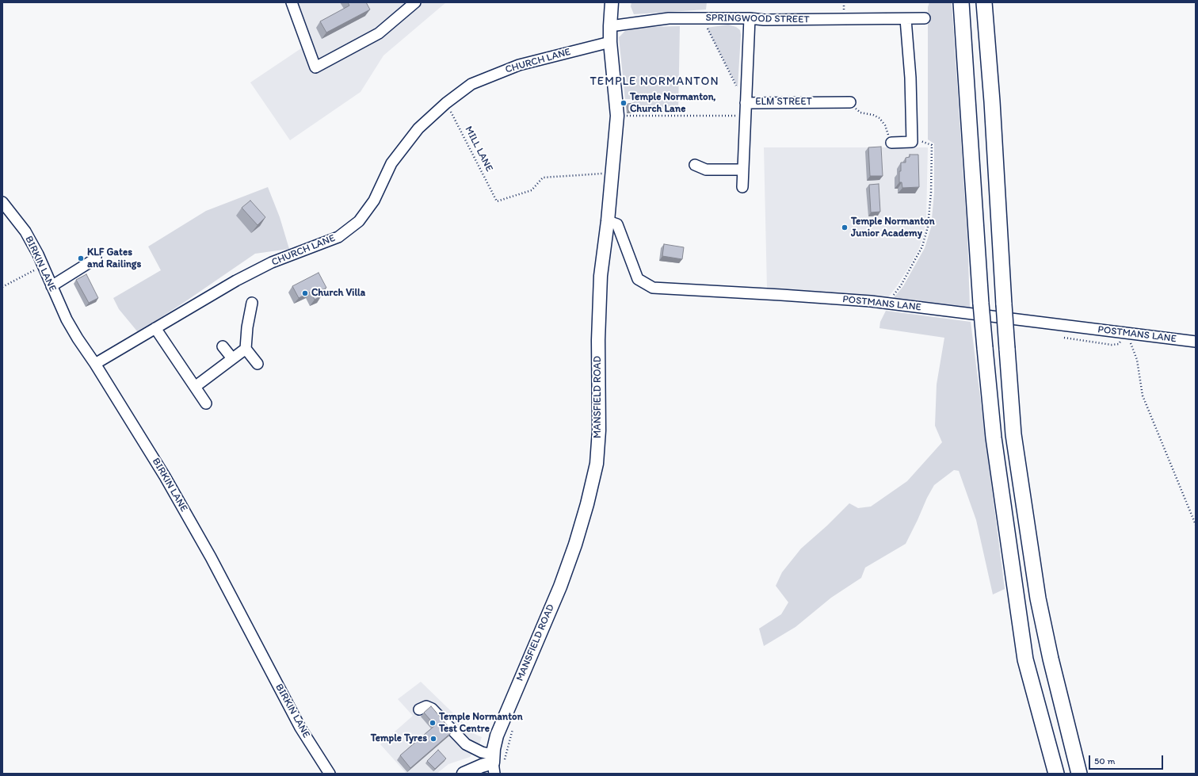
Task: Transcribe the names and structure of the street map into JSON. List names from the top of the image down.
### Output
{
  "streets": {
    "main road": ["MANSFIELD ROAD"],
    "street": [
      "SPRINGWOOD STREET",
      "CHURCH LANE",
      "ELM STREET",
      "BIRKIN LANE",
      "POSTMANS LANE"
    ],
    "path": ["MILL LANE"]
  },
  "crossings": [
    ["SPRINGWOOD STREET", "ELM STREET"],
    ["SPRINGWOOD STREET", "MANSFIELD ROAD"],
    ["CHURCH LANE", "MILL LANE"],
    ["CHURCH LANE", "BIRKIN LANE"],
    ["CHURCH LANE", "MANSFIELD ROAD"],
    ["MILL LANE", "MANSFIELD ROAD"],
    ["POSTMANS LANE", "MANSFIELD ROAD"]
  ],
  "districts": ["TEMPLE NORMANTON"],
  "places": [
    "Temple Normanton, Church Lane",
    "Temple Normanton Junior Academy",
    "KLF Gates and Railings",
    "Church Villa",
    "Temple Normanton Test Centre",
    "Temple Tyres"
  ],
  "scale_bar": "50 m"
}
